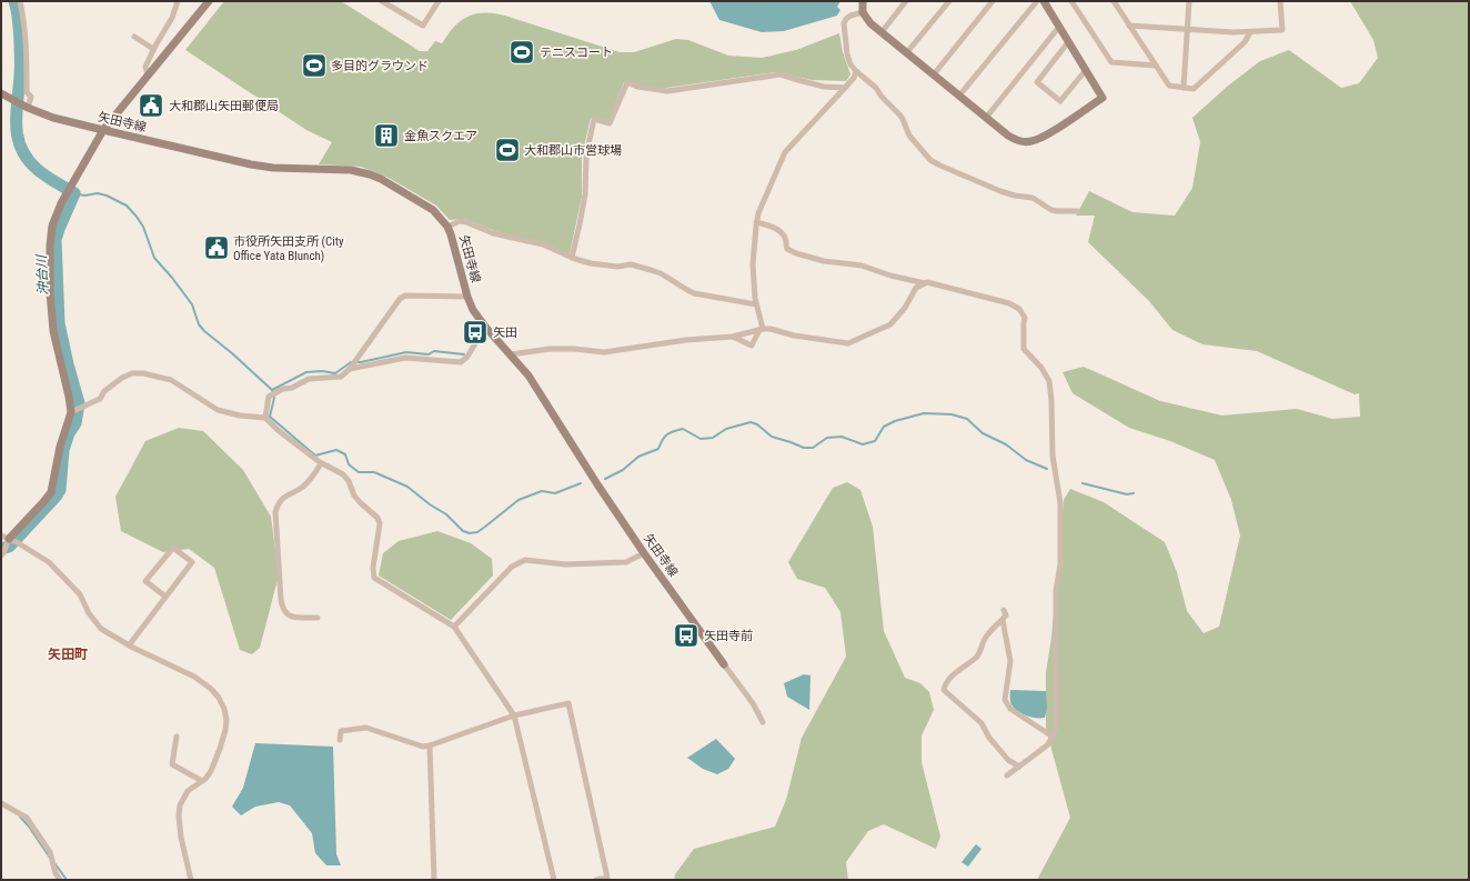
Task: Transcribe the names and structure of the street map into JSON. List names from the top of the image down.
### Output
{
  "streets": {
    "street": ["矢田寺線"]
  },
  "districts": ["矢田町"],
  "water": ["沖台川"],
  "places": {
    "sports": ["テニスコート", "多目的グラウンド", "大和郡山市営球場"],
    "public building": ["大和郡山矢田郵便局", "市役所矢田支所 (City Office Yata Blunch)"],
    "building": ["金魚スクエア"],
    "bus stop": ["矢田", "矢田寺前"]
  }
}
